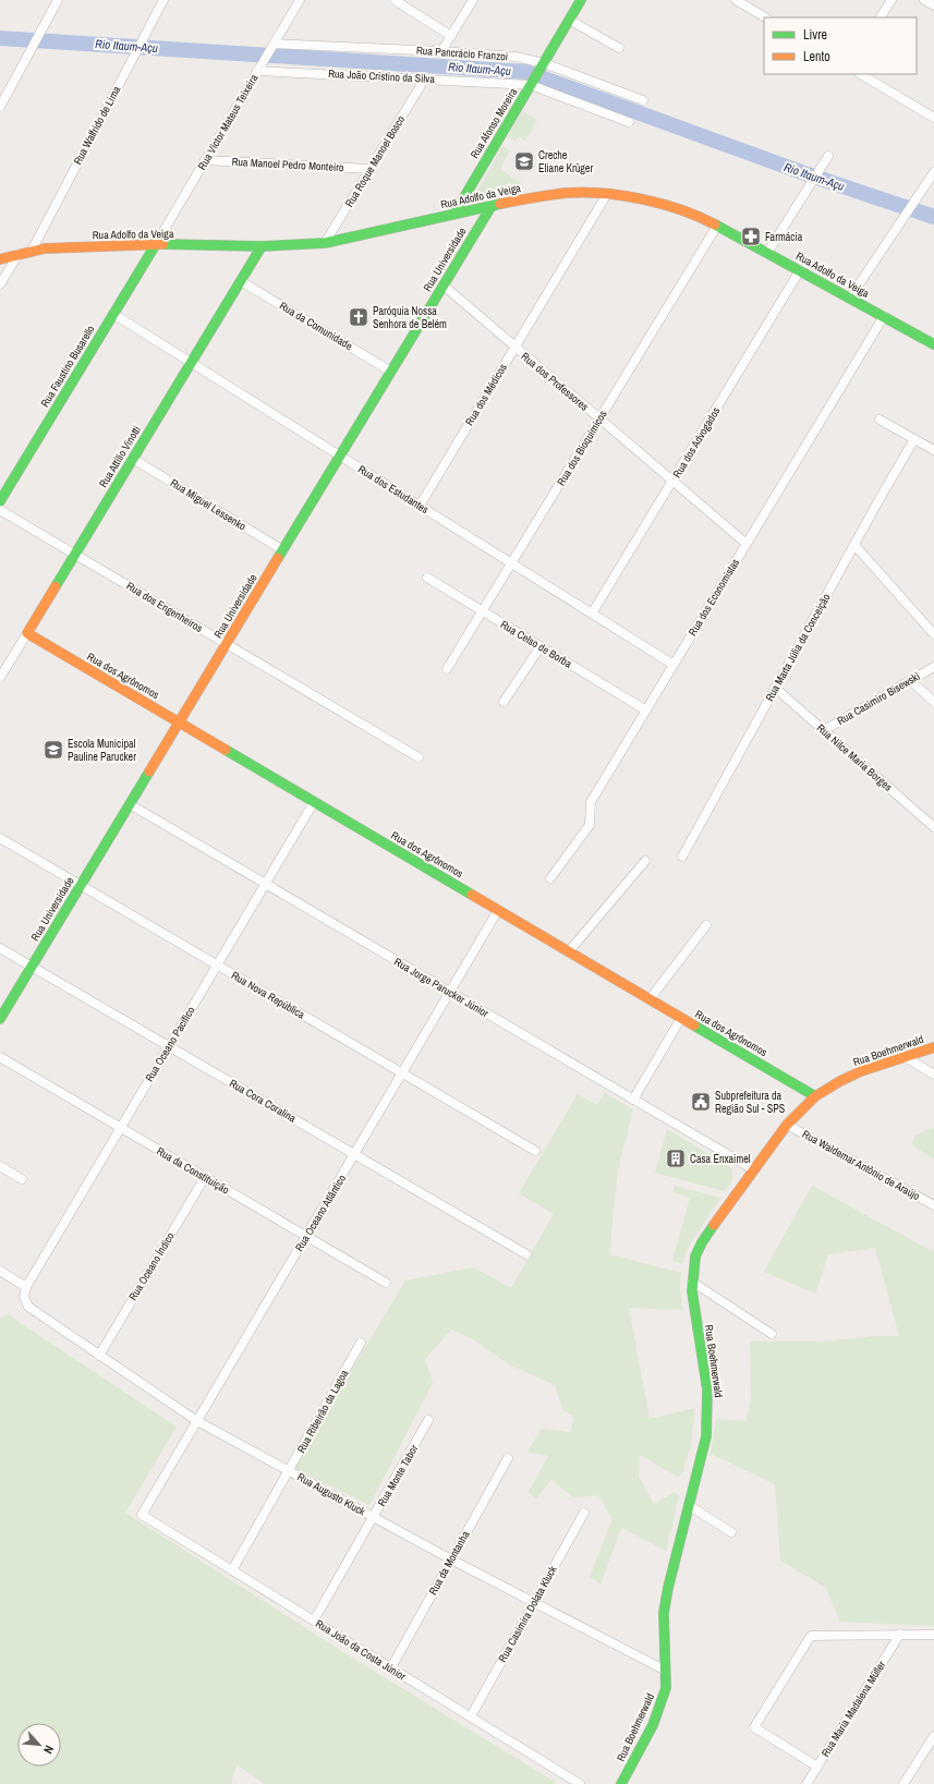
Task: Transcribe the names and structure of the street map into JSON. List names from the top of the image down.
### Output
{
  "streets": {
    "street": [
      "Rua Pancrácio Franzoi",
      "Rua João Cristino da Silva",
      "Rua Victor Mateus Teixeira",
      "Rua Afonso Moreira",
      "Rua Walfrido de Lima",
      "Rua Roque Manoel Bosco",
      "Rua Manoel Pedro Monteiro",
      "Rua Adolfo da Veiga",
      "Rua Universidade",
      "Rua da Comunidade",
      "Rua Faustino Busarello",
      "Rua dos Professores",
      "Rua dos Médicos",
      "Rua dos Advogados",
      "Rua dos Bioquímicos",
      "Rua Attílio Vinotti",
      "Rua dos Estudantes",
      "Rua Miguel Lessenko",
      "Rua dos Economistas",
      "Rua dos Engenheiros",
      "Rua Celso de Borba",
      "Rua Marta Júlia da Conceição",
      "Rua dos Agrônomos",
      "Rua Casimiro Bisewski",
      "Rua Nilce Maria Borges",
      "Rua Jorge Parucker Júnior",
      "Rua Nova República",
      "Rua Oceano Pacífico",
      "Rua Boehmerwald",
      "Rua Cora Coralina",
      "Rua Waldemar Antônio de Araújo",
      "Rua da Constituição",
      "Rua Oceano Atlântico",
      "Rua Oceano Índico",
      "Rua Ribeirão da Lagoa",
      "Rua Monte Tabor",
      "Rua Augusto Kluck",
      "Rua da Montanha",
      "Rua Casimira Dolata Kluck",
      "Rua João da Costa Júnior",
      "Rua Maria Madalena Müller"
    ]
  },
  "crossings": [
    ["Rua Pancrácio Franzoi", "Rua Victor Mateus Teixeira"],
    ["Rua Pancrácio Franzoi", "Rua Afonso Moreira"],
    ["Rua João Cristino da Silva", "Rua Victor Mateus Teixeira"],
    ["Rua João Cristino da Silva", "Rua Afonso Moreira"],
    ["Rua João Cristino da Silva", "Rua Roque Manoel Bosco"],
    ["Rua Victor Mateus Teixeira", "Rua Manoel Pedro Monteiro"],
    ["Rua Victor Mateus Teixeira", "Rua Adolfo da Veiga"],
    ["Rua Victor Mateus Teixeira", "Rua Faustino Busarello"],
    ["Rua Afonso Moreira", "Rua Adolfo da Veiga"],
    ["Rua Walfrido de Lima", "Rua Adolfo da Veiga"],
    ["Rua Roque Manoel Bosco", "Rua Manoel Pedro Monteiro"],
    ["Rua Roque Manoel Bosco", "Rua Adolfo da Veiga"],
    ["Rua Adolfo da Veiga", "Rua Universidade"],
    ["Rua Adolfo da Veiga", "Rua Faustino Busarello"],
    ["Rua Adolfo da Veiga", "Rua dos Médicos"],
    ["Rua Adolfo da Veiga", "Rua dos Advogados"],
    ["Rua Adolfo da Veiga", "Rua dos Bioquímicos"],
    ["Rua Adolfo da Veiga", "Rua Attílio Vinotti"],
    ["Rua Adolfo da Veiga", "Rua dos Economistas"],
    ["Rua Universidade", "Rua da Comunidade"],
    ["Rua Universidade", "Rua dos Professores"],
    ["Rua Universidade", "Rua dos Estudantes"],
    ["Rua Universidade", "Rua Miguel Lessenko"],
    ["Rua Universidade", "Rua dos Engenheiros"],
    ["Rua Universidade", "Rua dos Agrônomos"],
    ["Rua Universidade", "Rua Jorge Parucker Júnior"],
    ["Rua Universidade", "Rua Nova República"],
    ["Rua Universidade", "Rua Cora Coralina"],
    ["Rua da Comunidade", "Rua Attílio Vinotti"],
    ["Rua Faustino Busarello", "Rua dos Estudantes"],
    ["Rua dos Professores", "Rua dos Médicos"],
    ["Rua dos Professores", "Rua dos Advogados"],
    ["Rua dos Professores", "Rua dos Bioquímicos"],
    ["Rua dos Professores", "Rua dos Economistas"],
    ["Rua dos Médicos", "Rua dos Estudantes"],
    ["Rua dos Advogados", "Rua dos Estudantes"],
    ["Rua dos Bioquímicos", "Rua dos Estudantes"],
    ["Rua dos Bioquímicos", "Rua Celso de Borba"],
    ["Rua Attílio Vinotti", "Rua dos Estudantes"],
    ["Rua Attílio Vinotti", "Rua Miguel Lessenko"],
    ["Rua Attílio Vinotti", "Rua dos Engenheiros"],
    ["Rua Attílio Vinotti", "Rua dos Agrônomos"],
    ["Rua dos Estudantes", "Rua dos Economistas"],
    ["Rua dos Economistas", "Rua Celso de Borba"],
    ["Rua Marta Júlia da Conceição", "Rua Nilce Maria Borges"],
    ["Rua dos Agrônomos", "Rua Oceano Pacífico"],
    ["Rua dos Agrônomos", "Rua Boehmerwald"],
    ["Rua dos Agrônomos", "Rua Oceano Atlântico"],
    ["Rua Casimiro Bisewski", "Rua Nilce Maria Borges"],
    ["Rua Jorge Parucker Júnior", "Rua Oceano Pacífico"],
    ["Rua Jorge Parucker Júnior", "Rua Boehmerwald"],
    ["Rua Jorge Parucker Júnior", "Rua Oceano Atlântico"],
    ["Rua Nova República", "Rua Oceano Pacífico"],
    ["Rua Nova República", "Rua Oceano Atlântico"],
    ["Rua Oceano Pacífico", "Rua Cora Coralina"],
    ["Rua Oceano Pacífico", "Rua da Constituição"],
    ["Rua Oceano Pacífico", "Rua Augusto Kluck"],
    ["Rua Boehmerwald", "Rua Waldemar Antônio de Araújo"],
    ["Rua Boehmerwald", "Rua Augusto Kluck"],
    ["Rua Cora Coralina", "Rua Oceano Atlântico"],
    ["Rua da Constituição", "Rua Oceano Atlântico"],
    ["Rua da Constituição", "Rua Oceano Índico"],
    ["Rua Oceano Atlântico", "Rua Augusto Kluck"],
    ["Rua Oceano Atlântico", "Rua João da Costa Júnior"],
    ["Rua Oceano Índico", "Rua Augusto Kluck"],
    ["Rua Ribeirão da Lagoa", "Rua Augusto Kluck"],
    ["Rua Ribeirão da Lagoa", "Rua João da Costa Júnior"],
    ["Rua Monte Tabor", "Rua Augusto Kluck"],
    ["Rua Monte Tabor", "Rua João da Costa Júnior"],
    ["Rua Augusto Kluck", "Rua da Montanha"],
    ["Rua Augusto Kluck", "Rua Casimira Dolata Kluck"],
    ["Rua da Montanha", "Rua João da Costa Júnior"],
    ["Rua Casimira Dolata Kluck", "Rua João da Costa Júnior"]
  ],
  "water": ["Rio Itaum-Açu"],
  "places": {
    "school or university": ["Creche Eliane Krüger", "Escola Municipal Pauline Parucker"],
    "pharmacy": ["Farmácia"],
    "church": ["Paróquia Nossa Senhora de Belém"],
    "public building": ["Subprefeitura da Região Sul - SPS"],
    "building": ["Casa Enxaimel"]
  },
  "legend": ["Livre", "Lento"],
  "north": "bottom right"
}
